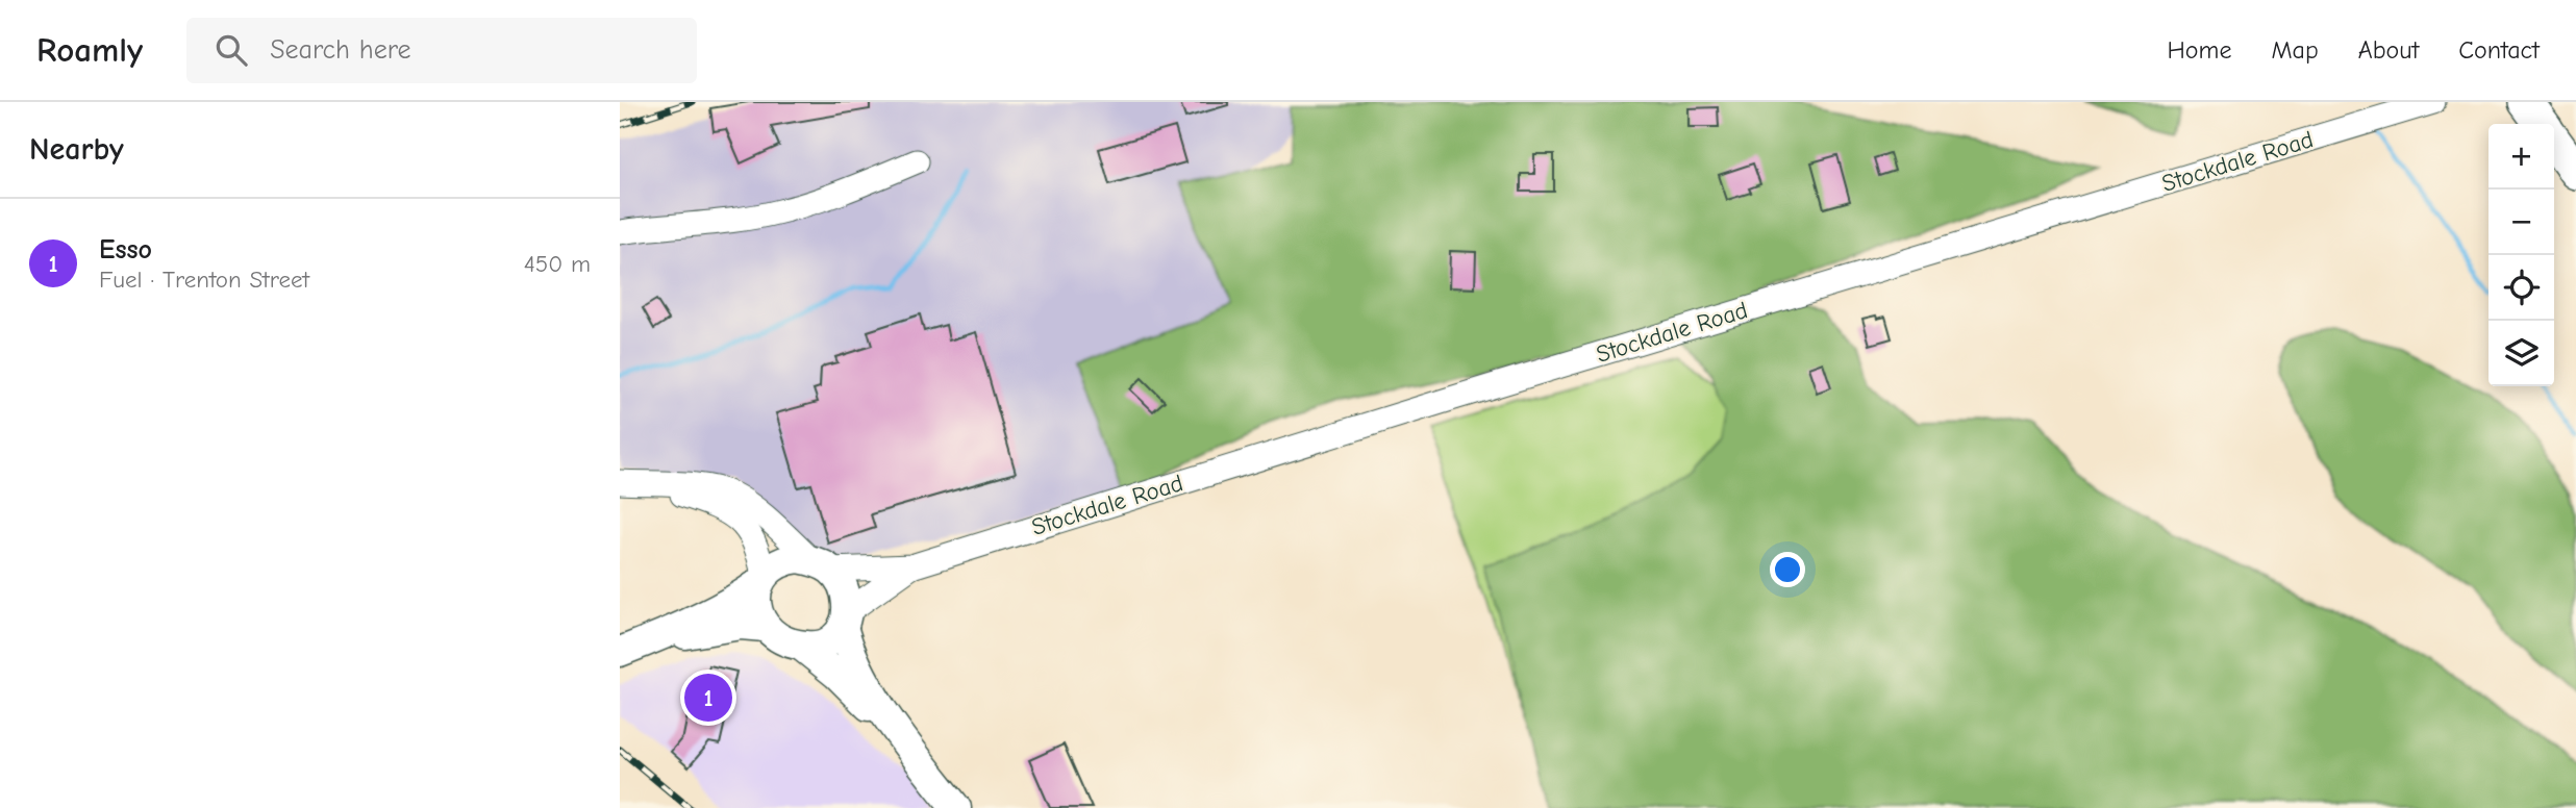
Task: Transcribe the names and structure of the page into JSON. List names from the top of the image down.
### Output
{
  "streets": {
    "street": ["Stockdale Road"]
  },
  "page": {
    "header": "Roamly",
    "search": "Search here",
    "nav": [
      "Home",
      "Map",
      "About",
      "Contact"
    ],
    "heading": "Nearby",
    "map_buttons": ["+", "−"],
    "list": [
      {
        "mark": "1",
        "name": "Esso",
        "note": "Fuel · Trenton Street",
        "value": "450 m"
      }
    ],
    "pins": "1"
  }
}
